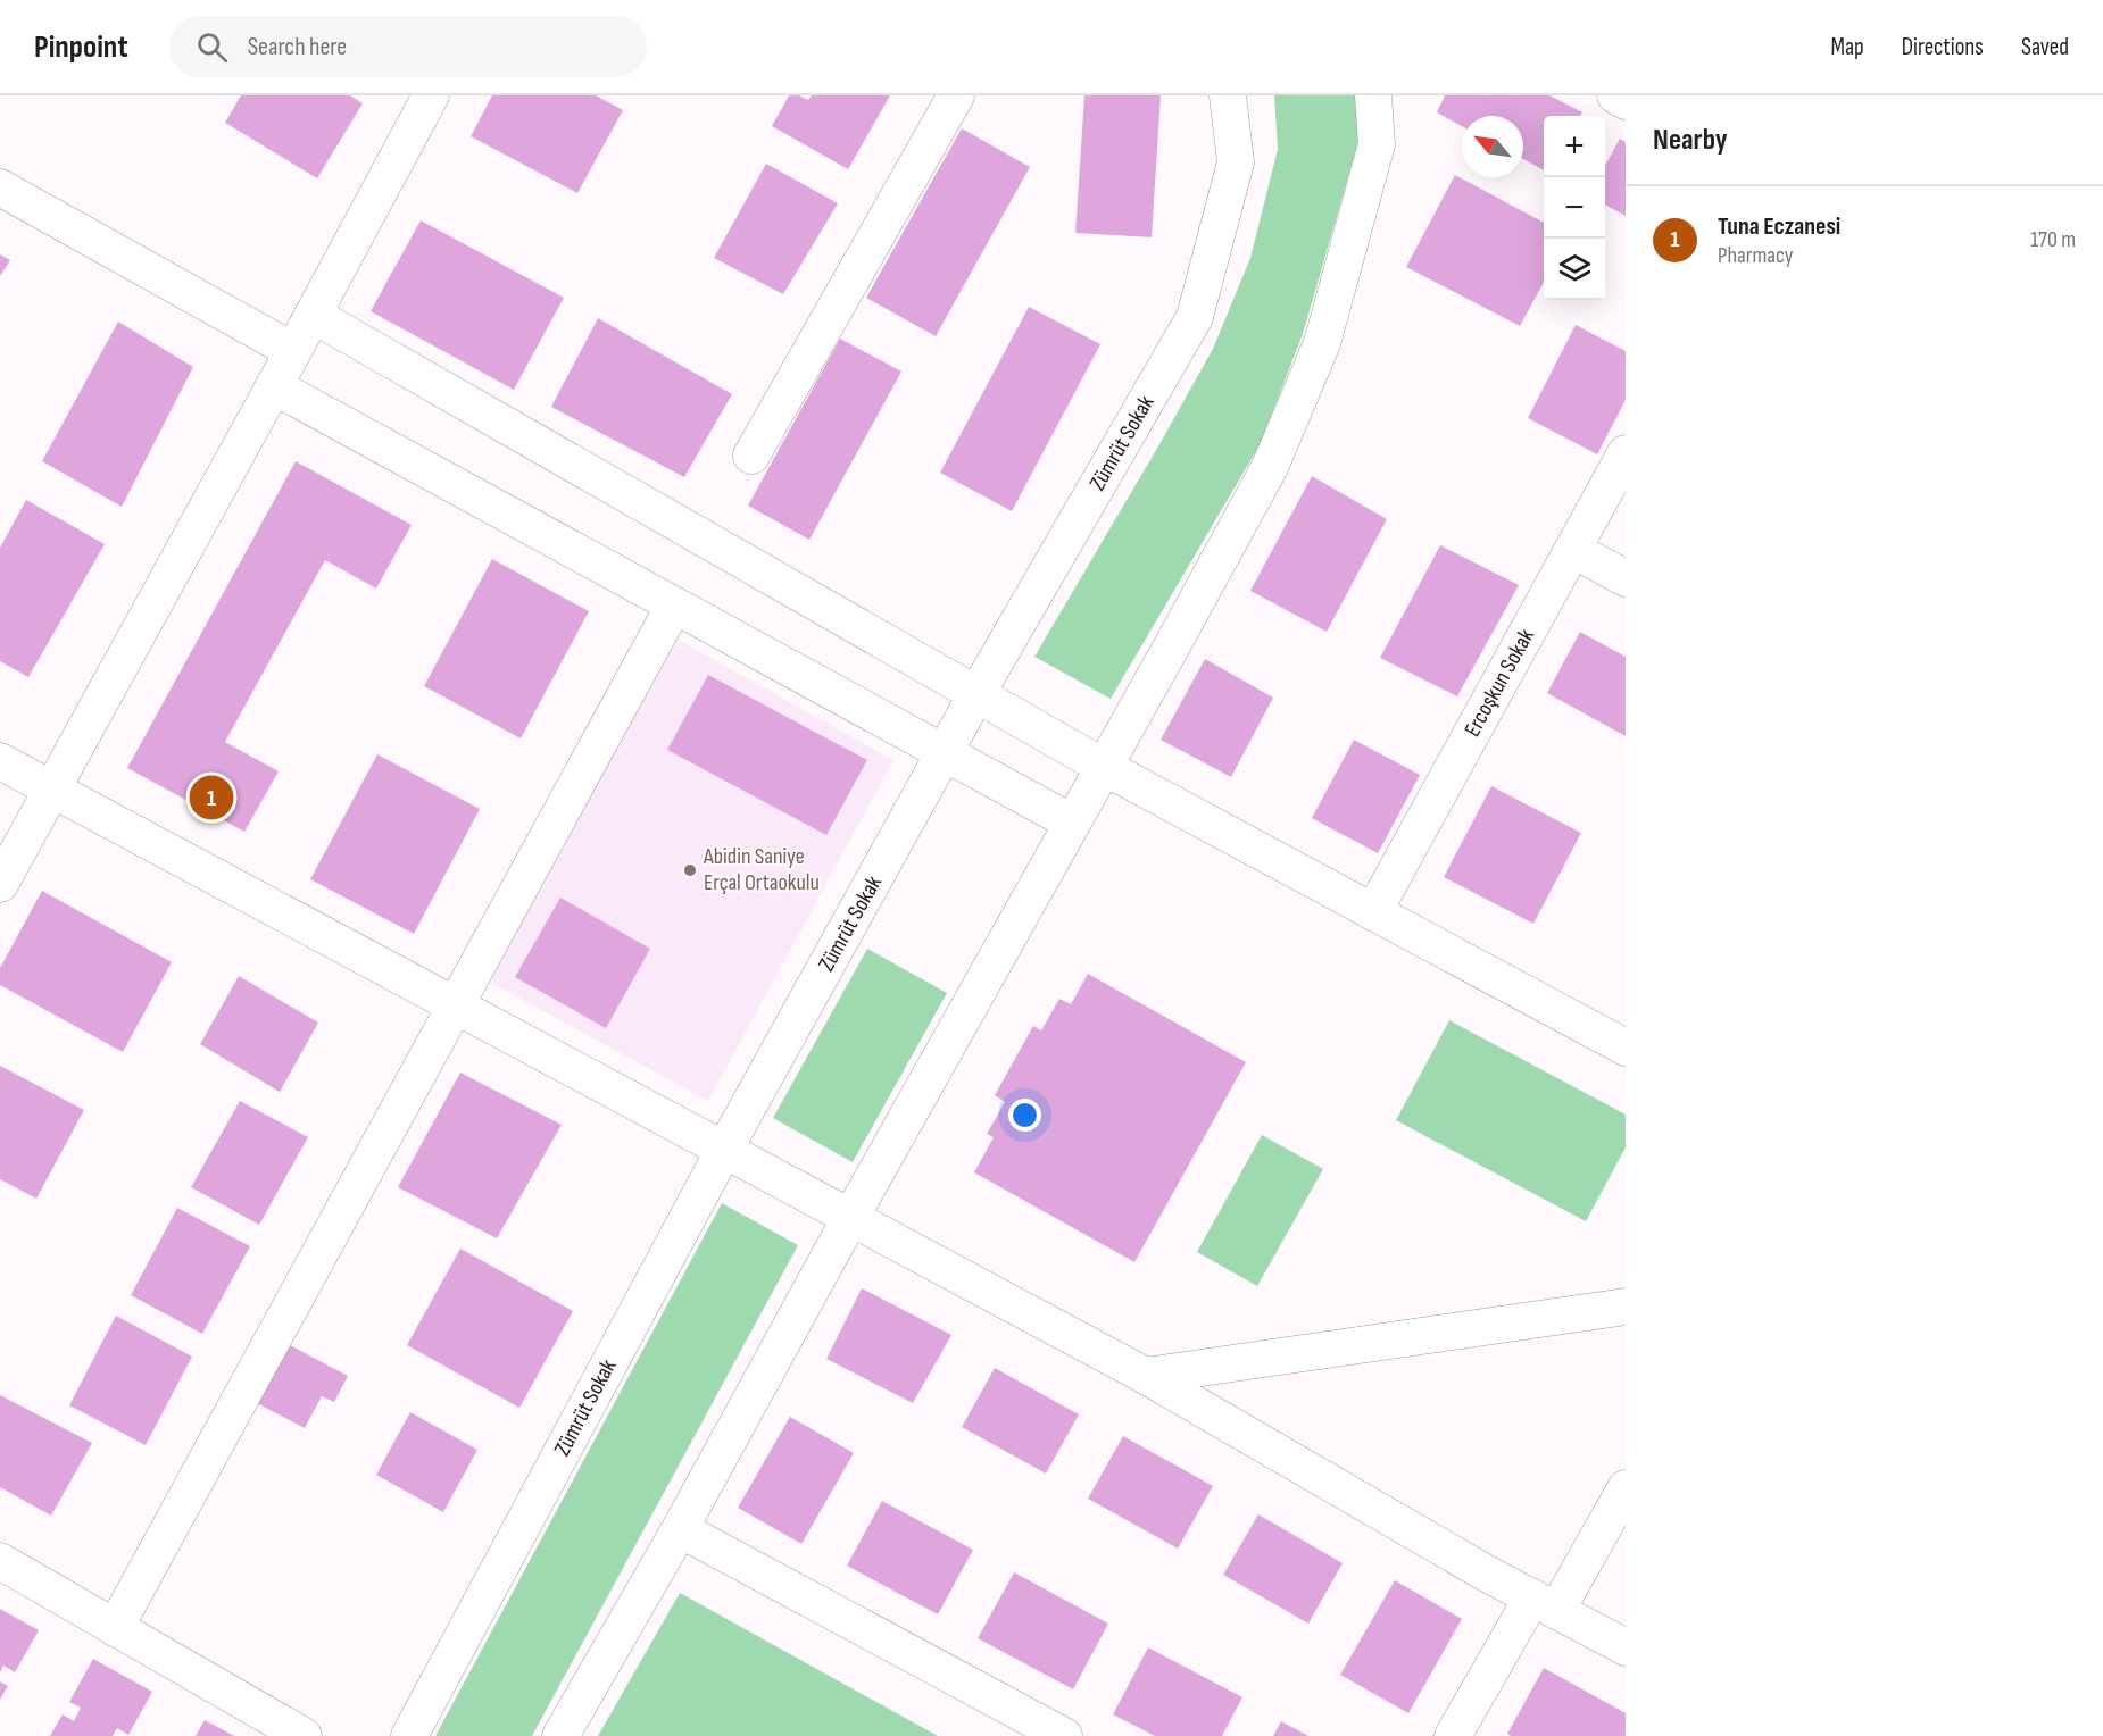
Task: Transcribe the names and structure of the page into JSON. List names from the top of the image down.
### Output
{
  "streets": {
    "street": ["Zümrüt Sokak", "Ercoşkun Sokak"]
  },
  "places": ["Abidin Saniye Erçal Ortaokulu"],
  "north": "top left",
  "page": {
    "header": "Pinpoint",
    "search": "Search here",
    "nav": ["Map", "Directions", "Saved"],
    "heading": "Nearby",
    "map_buttons": ["+", "−"],
    "list": [
      {
        "mark": "1",
        "name": "Tuna Eczanesi",
        "note": "Pharmacy",
        "value": "170 m"
      }
    ],
    "pins": "1"
  }
}
